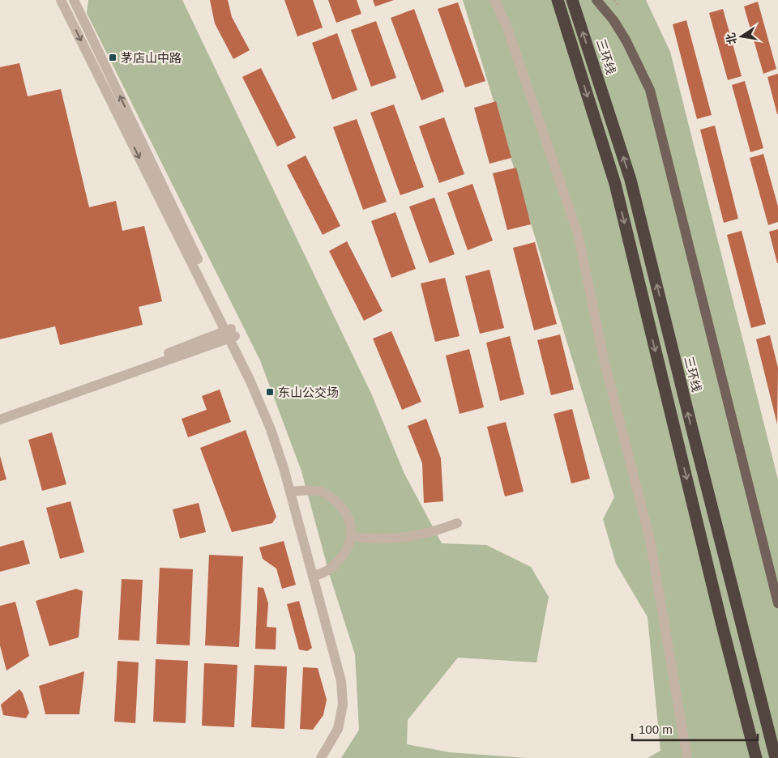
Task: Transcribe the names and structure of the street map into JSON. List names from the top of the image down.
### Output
{
  "streets": {
    "highway": ["三环线"]
  },
  "places": {
    "transit": ["茅店山中路", "东山公交场"]
  },
  "scale_bar": "100 m",
  "north": "left"
}
